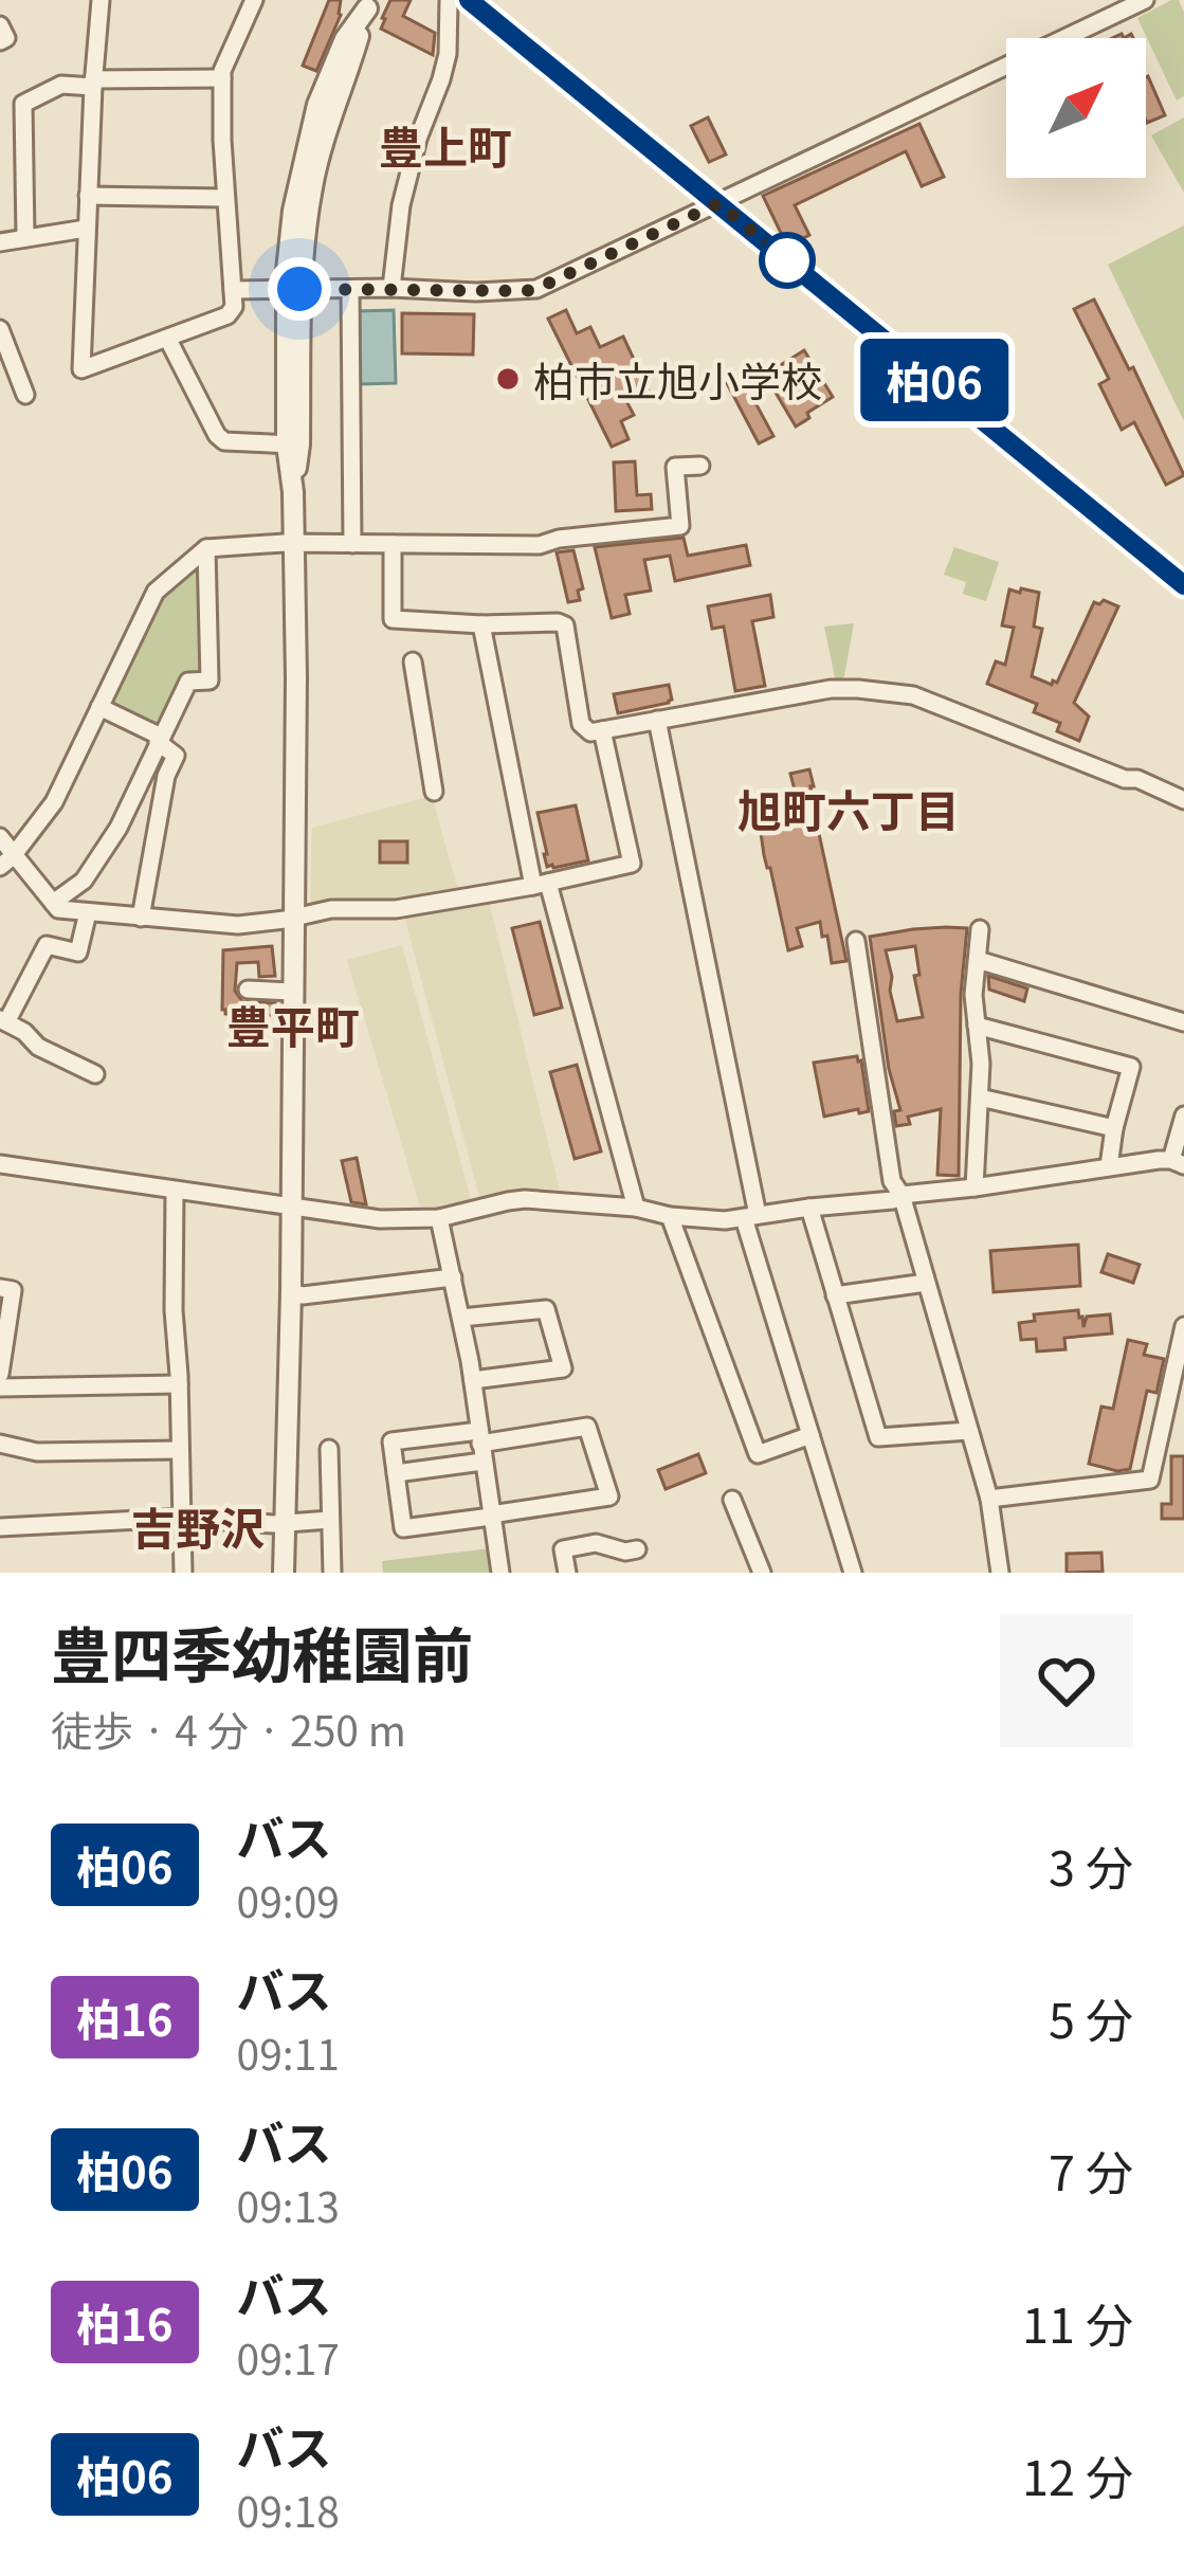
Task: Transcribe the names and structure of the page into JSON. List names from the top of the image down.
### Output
{
  "districts": [
    "豊上町",
    "旭町六丁目",
    "豊平町",
    "吉野沢"
  ],
  "places": ["柏市立旭小学校"],
  "lines": ["bus line 柏06"],
  "north": "top right",
  "page": {
    "on_map": "柏06",
    "heading": ["豊四季幼稚園前", "徒歩 · 4 分 · 250 m"],
    "list": [
      {
        "mark": "柏06",
        "name": "バス",
        "note": "09:09",
        "value": "3 分"
      },
      {
        "mark": "柏16",
        "name": "バス",
        "note": "09:11",
        "value": "5 分"
      },
      {
        "mark": "柏06",
        "name": "バス",
        "note": "09:13",
        "value": "7 分"
      },
      {
        "mark": "柏16",
        "name": "バス",
        "note": "09:17",
        "value": "11 分"
      },
      {
        "mark": "柏06",
        "name": "バス",
        "note": "09:18",
        "value": "12 分"
      }
    ]
  }
}
